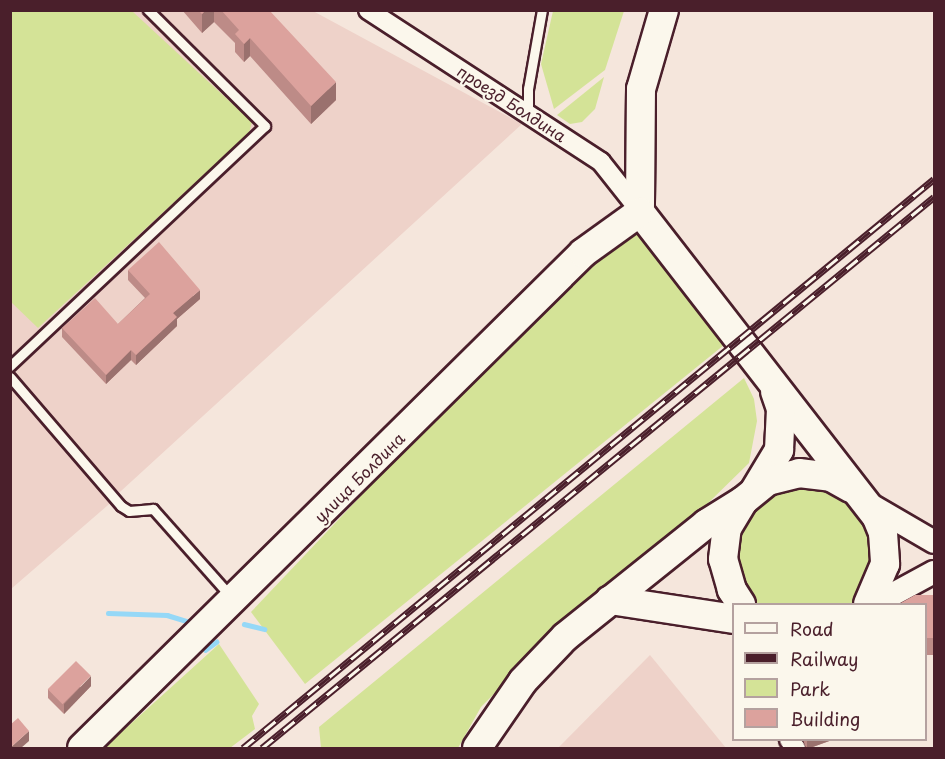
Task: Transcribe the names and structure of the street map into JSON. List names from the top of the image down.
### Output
{
  "streets": {
    "main road": ["улица Болдина"],
    "street": ["проезд Болдина"]
  },
  "crossings": [
    ["проезд Болдина", "улица Болдина"]
  ],
  "legend": [
    "Road",
    "Railway",
    "Park",
    "Building"
  ]
}
